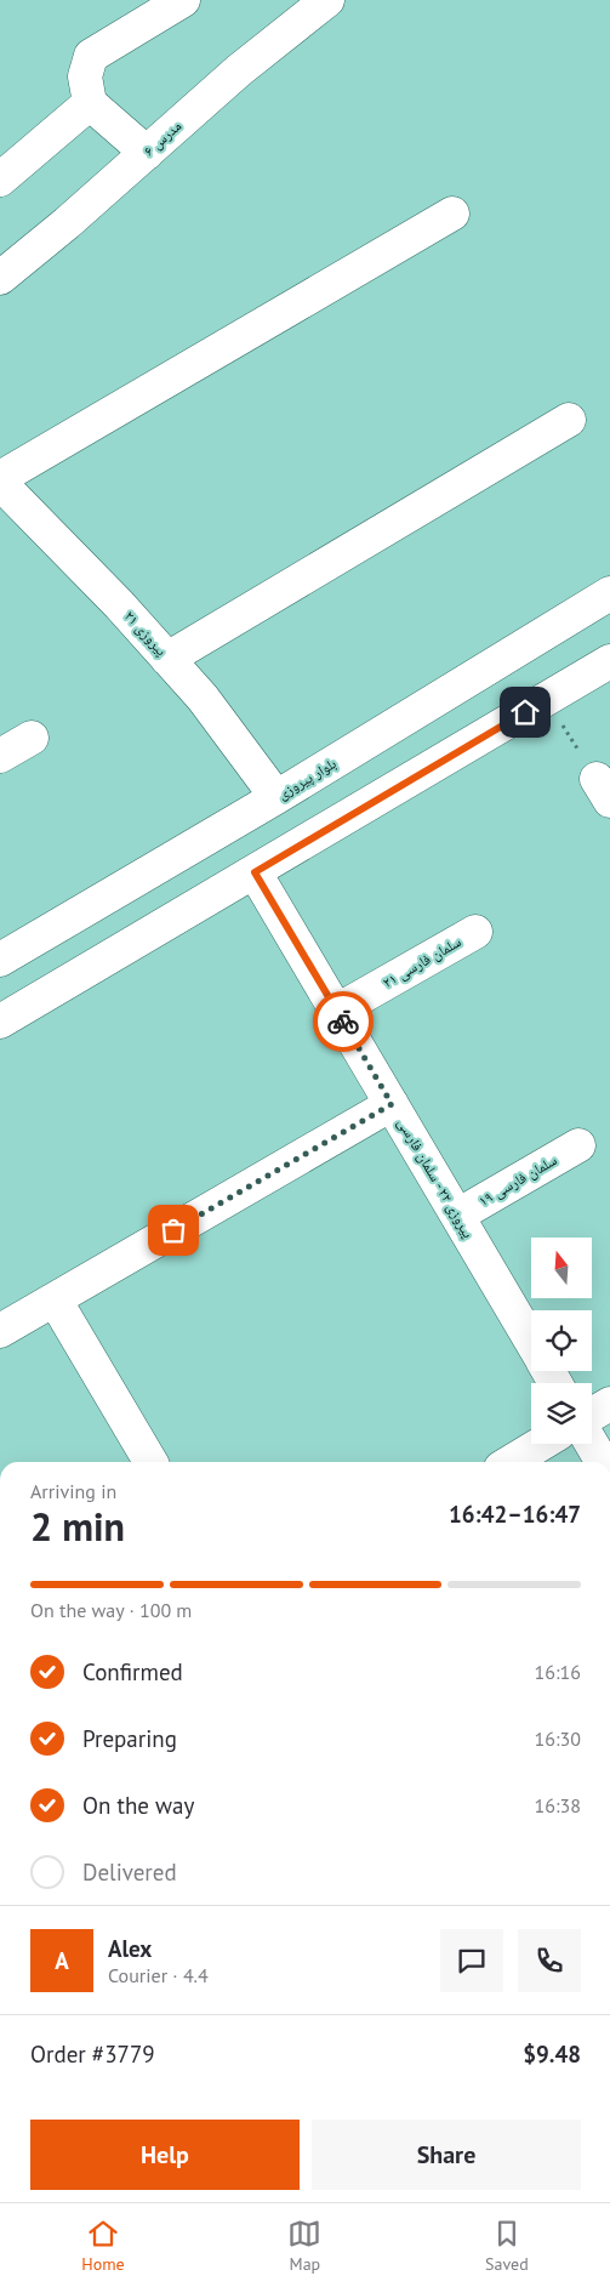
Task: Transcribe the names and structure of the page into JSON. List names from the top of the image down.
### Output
{
  "streets": {
    "street": [
      "مدرس ۶",
      "پیروزی ۲۱",
      "بلوار پیروزی",
      "سلمان فارسی ۲۱",
      "پیروزی ۲۲ - سلمان فارسی",
      "سلمان فارسی ۱۹"
    ]
  },
  "crossings": [
    ["پیروزی ۲۱", "بلوار پیروزی"],
    ["سلمان فارسی ۲۱", "پیروزی ۲۲ - سلمان فارسی"],
    ["پیروزی ۲۲ - سلمان فارسی", "سلمان فارسی ۱۹"]
  ],
  "north": "top",
  "page": {
    "heading": ["2 min", "Arriving in", "16:42–16:47"],
    "panel": [
      "Alex",
      "Courier · 4.4",
      "Order #3779",
      "$9.48"
    ],
    "bar": "On the way · 100 m",
    "list": [
      ["Confirmed", "16:16"],
      ["Preparing", "16:30"],
      ["On the way", "16:38"],
      "Delivered"
    ],
    "round": "A",
    "buttons": ["Help", "Share"],
    "tabs": ["Home", "Map", "Saved"]
  }
}
